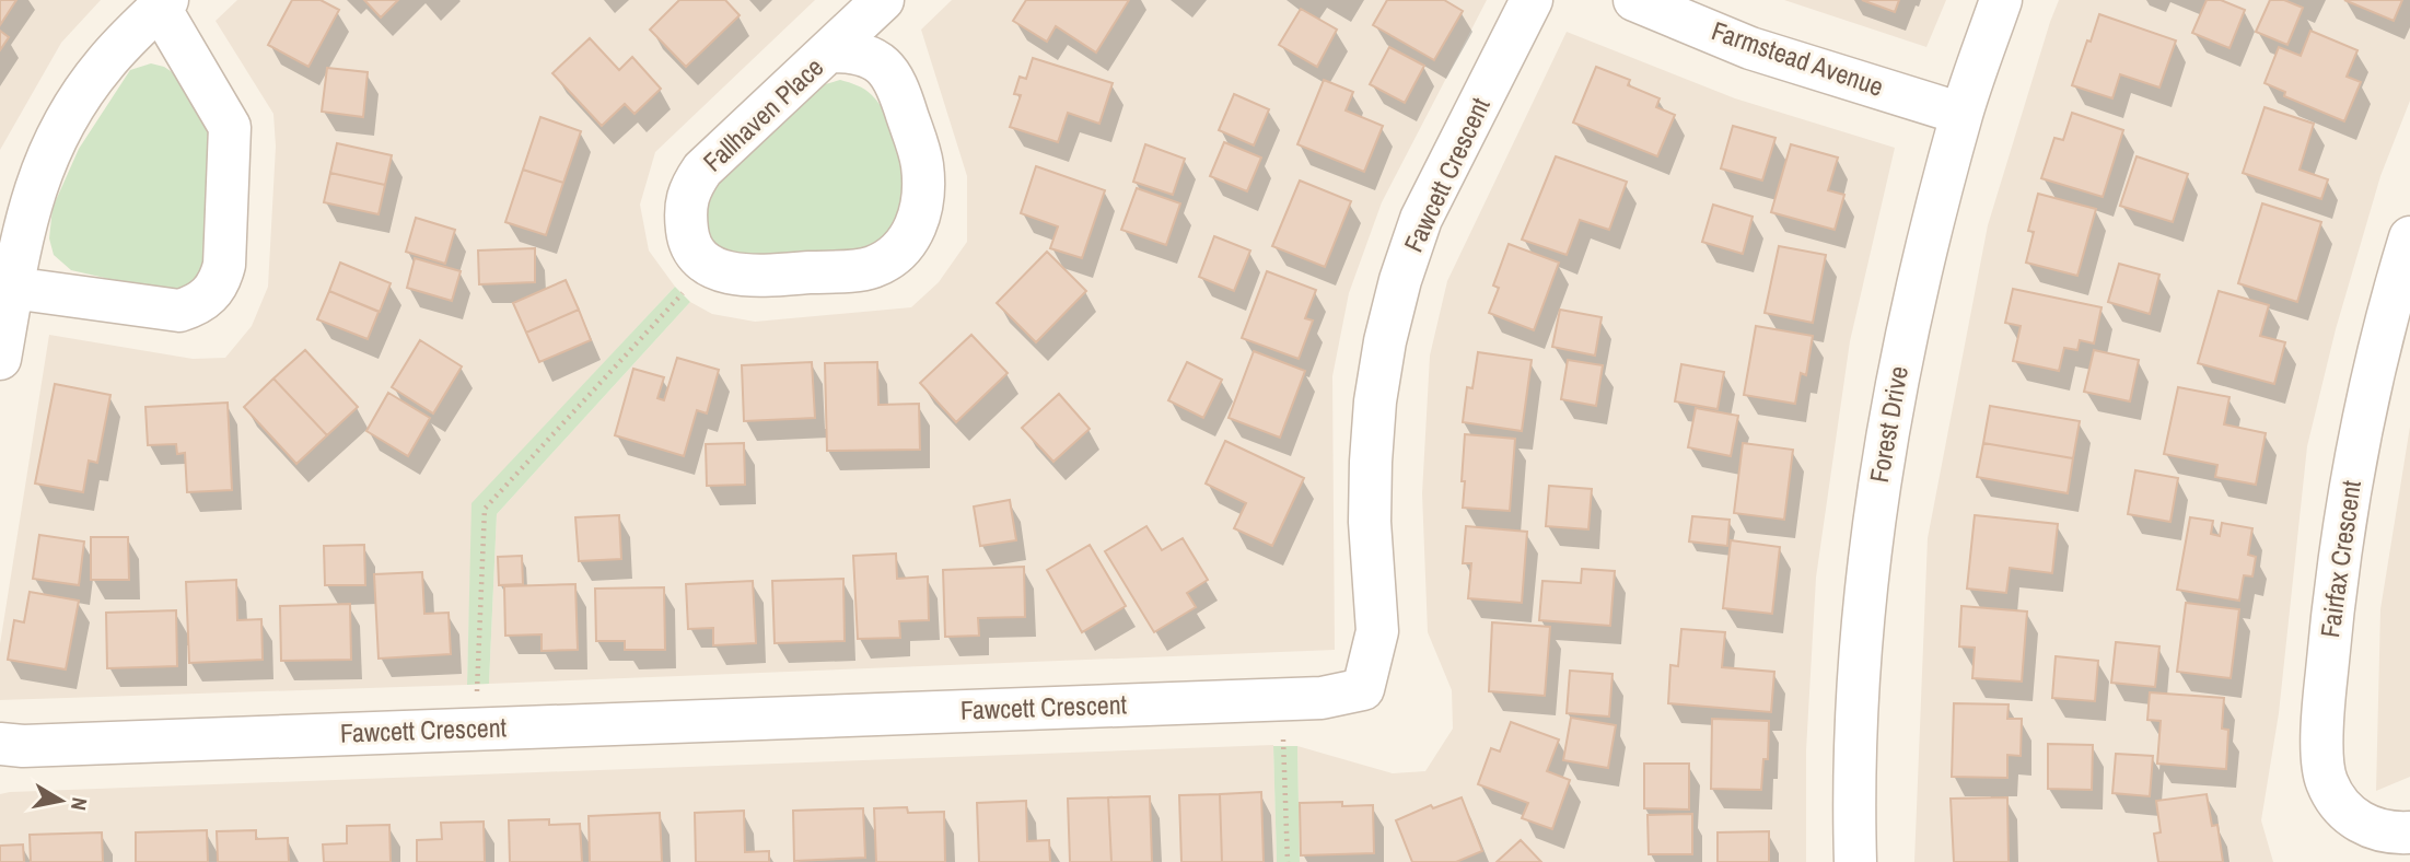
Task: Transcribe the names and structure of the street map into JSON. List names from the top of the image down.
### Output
{
  "streets": {
    "street": [
      "Farmstead Avenue",
      "Fallhaven Place",
      "Fawcett Crescent",
      "Forest Drive",
      "Fairfax Crescent"
    ]
  },
  "crossings": [
    ["Farmstead Avenue", "Forest Drive"]
  ],
  "north": "right"
}
